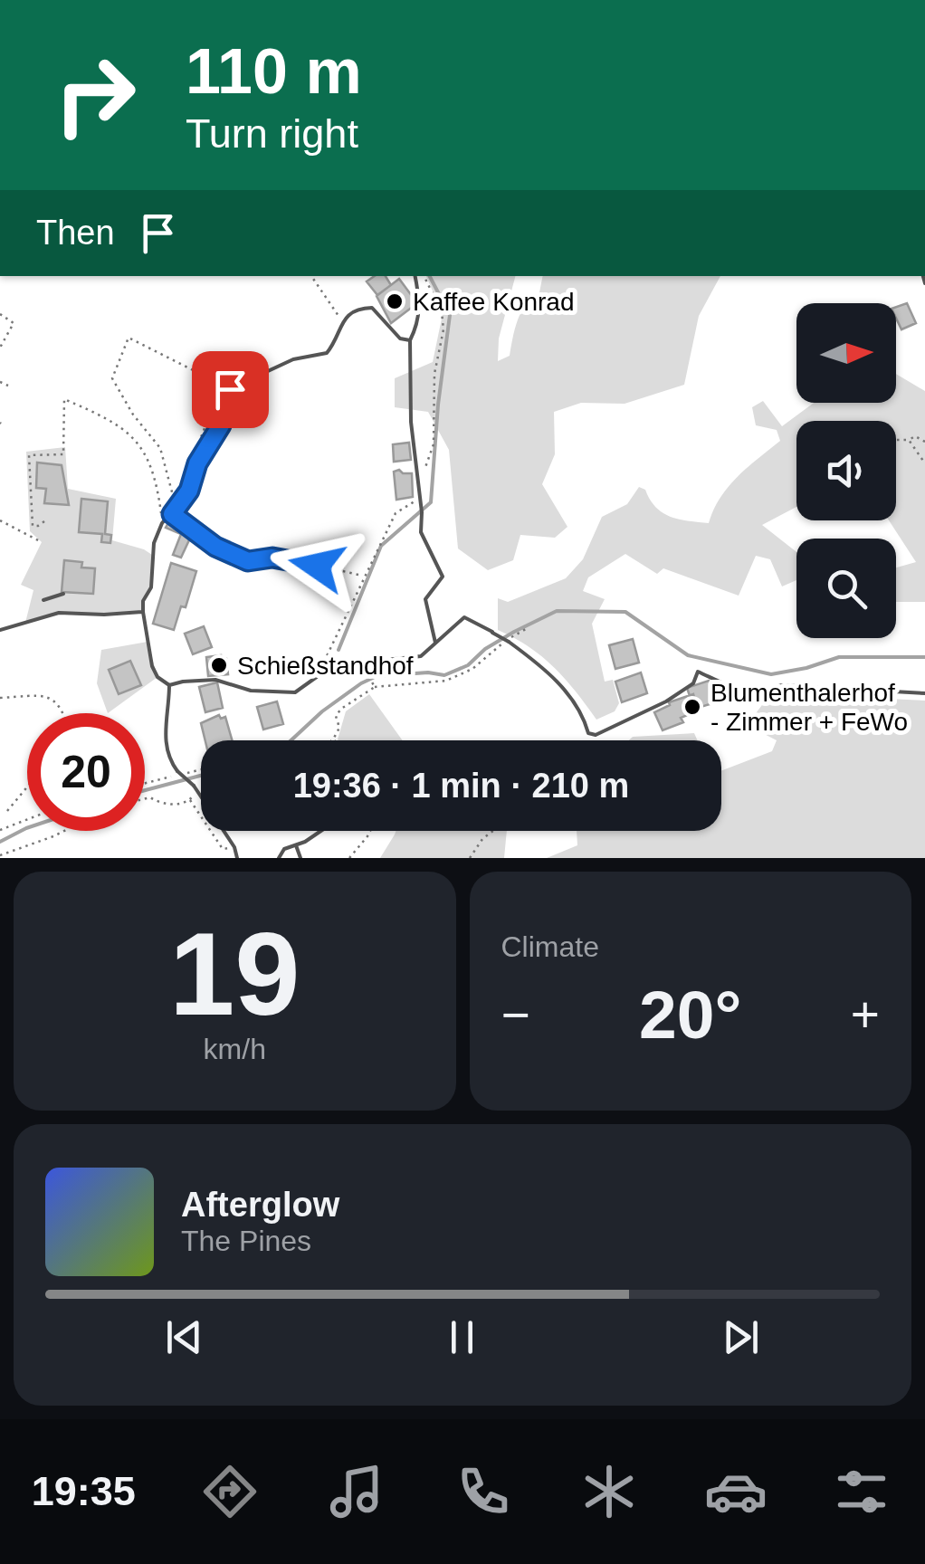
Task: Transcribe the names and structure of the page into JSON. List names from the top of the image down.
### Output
{
  "places": ["Kaffee Konrad", "Schießstandhof", "Blumenthalerhof - Zimmer + FeWo"],
  "north": "right",
  "page": {
    "turn": ["110 m", "Turn right"],
    "then": "Then",
    "limit": "20",
    "trip": "19:36 · 1 min · 210 m",
    "tile": [
      ["19", "km/h"],
      "Climate"
    ],
    "heat": ["−", "20°", "+"],
    "song": ["Afterglow", "The Pines"],
    "tabs": "19:35"
  }
}
